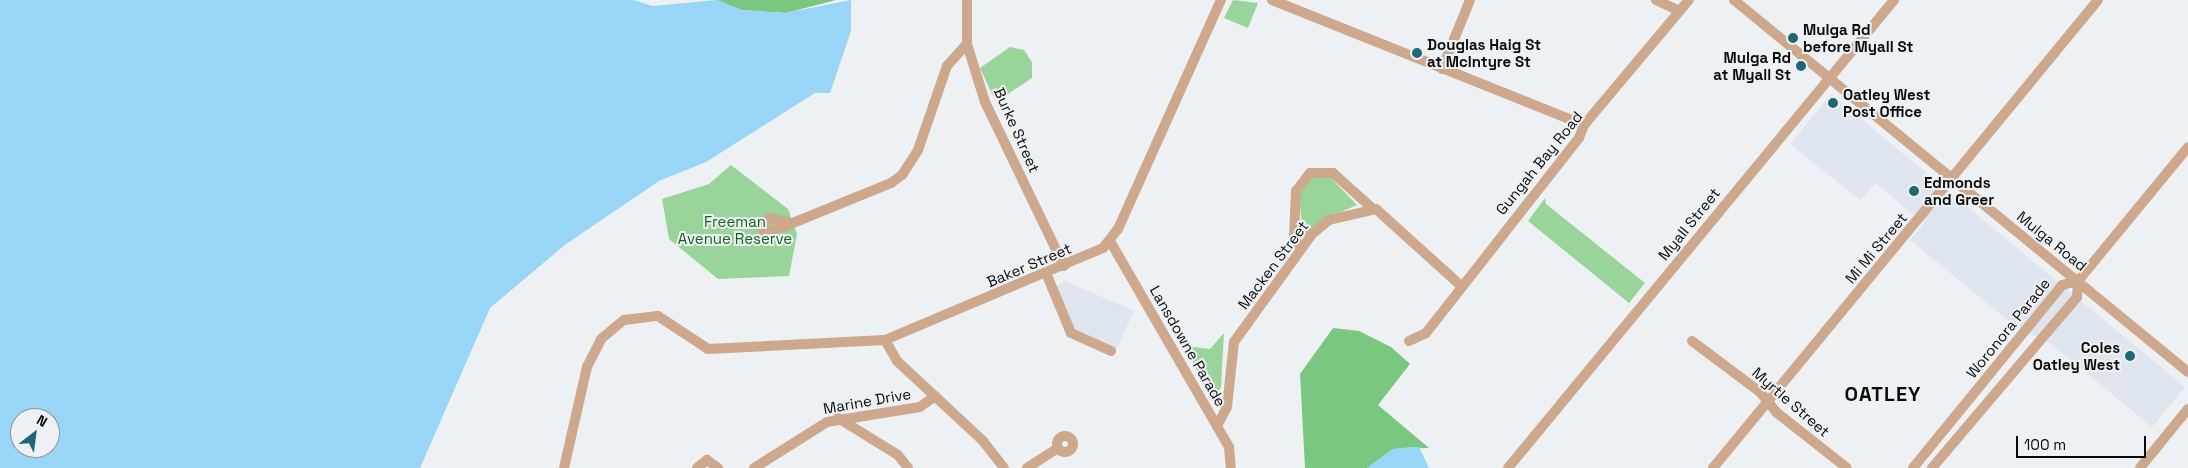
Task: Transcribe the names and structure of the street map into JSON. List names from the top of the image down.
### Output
{
  "streets": {
    "street": [
      "Burke Street",
      "Gungah Bay Road",
      "Myall Street",
      "Mulga Road",
      "Mi Mi Street",
      "Baker Street",
      "Macken Street",
      "Woronora Parade",
      "Lansdowne Parade",
      "Marine Drive",
      "Myrtle Street"
    ]
  },
  "crossings": [
    ["Burke Street", "Baker Street"],
    ["Myall Street", "Mulga Road"],
    ["Mulga Road", "Mi Mi Street"],
    ["Mulga Road", "Woronora Parade"],
    ["Mi Mi Street", "Myrtle Street"],
    ["Baker Street", "Lansdowne Parade"],
    ["Macken Street", "Lansdowne Parade"]
  ],
  "districts": ["OATLEY"],
  "parks": ["Freeman Avenue Reserve"],
  "places": [
    "Mulga Rd before Myall St",
    "Douglas Haig St at McIntyre St",
    "Mulga Rd at Myall St",
    "Oatley West Post Office",
    "Edmonds and Greer",
    "Coles Oatley West"
  ],
  "scale_bar": "100 m",
  "north": "top right"
}
